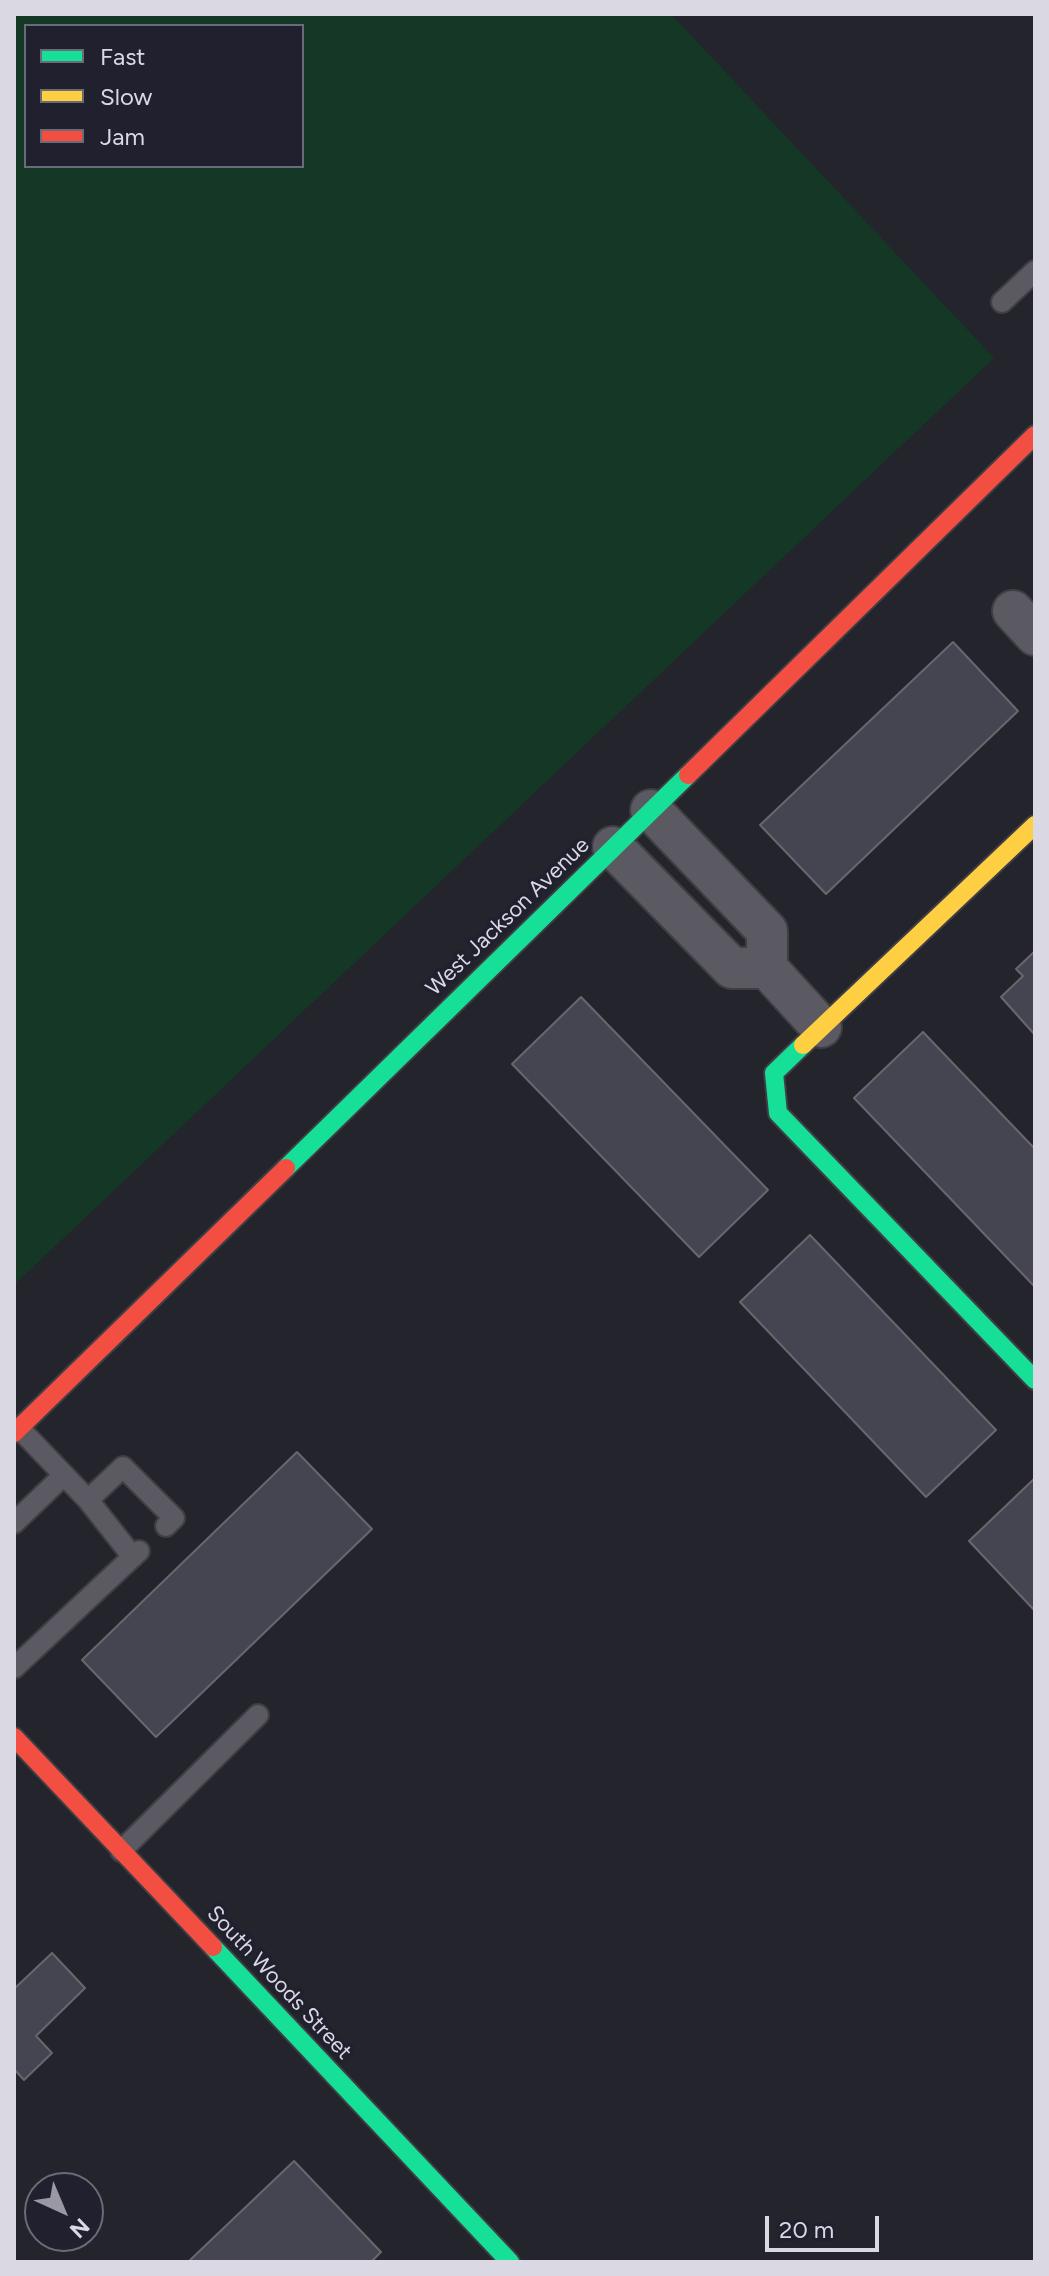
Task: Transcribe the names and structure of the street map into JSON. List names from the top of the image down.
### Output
{
  "streets": {
    "street": ["West Jackson Avenue", "South Woods Street"]
  },
  "legend": ["Fast", "Slow", "Jam"],
  "scale_bar": "20 m",
  "north": "bottom right"
}
